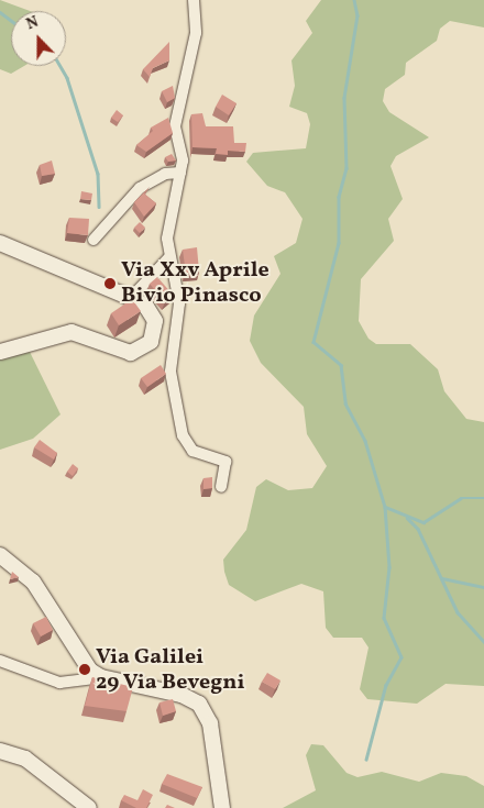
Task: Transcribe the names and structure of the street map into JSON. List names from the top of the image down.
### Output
{
  "places": ["Via Xxv Aprile Bivio Pinasco", "Via Galilei 29 Via Bevegni"],
  "north": "top"
}
